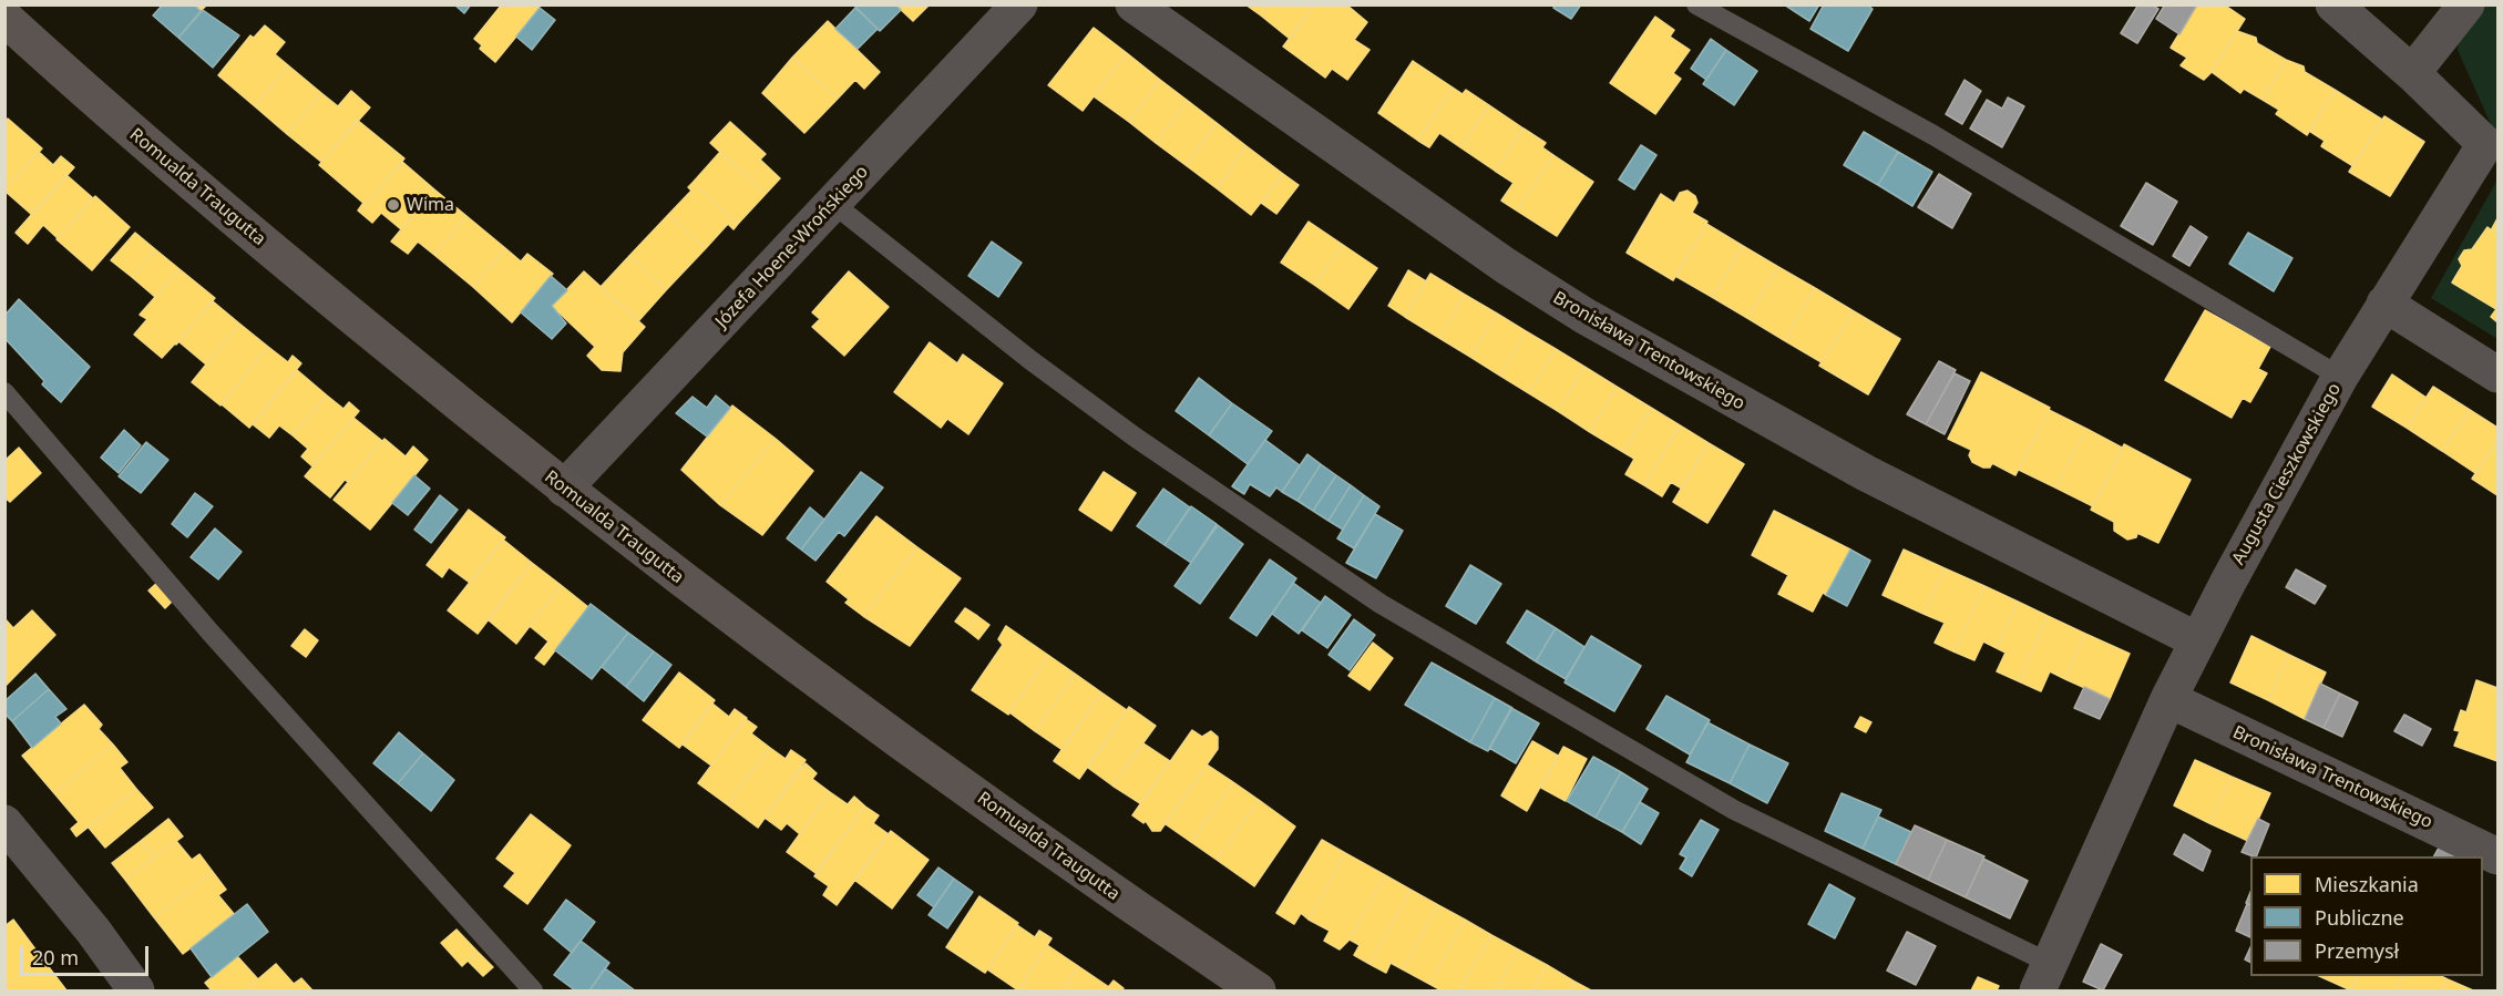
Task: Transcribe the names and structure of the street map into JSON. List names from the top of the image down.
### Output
{
  "streets": {
    "street": [
      "Romualda Traugutta",
      "Józefa Hoene-Wrońskiego",
      "Bronisława Trentowskiego",
      "Augusta Cieszkowskiego"
    ]
  },
  "crossings": [
    ["Romualda Traugutta", "Józefa Hoene-Wrońskiego"],
    ["Bronisława Trentowskiego", "Augusta Cieszkowskiego"]
  ],
  "places": ["Wima"],
  "legend": ["Mieszkania", "Publiczne", "Przemysł"],
  "scale_bar": "20 m"
}
